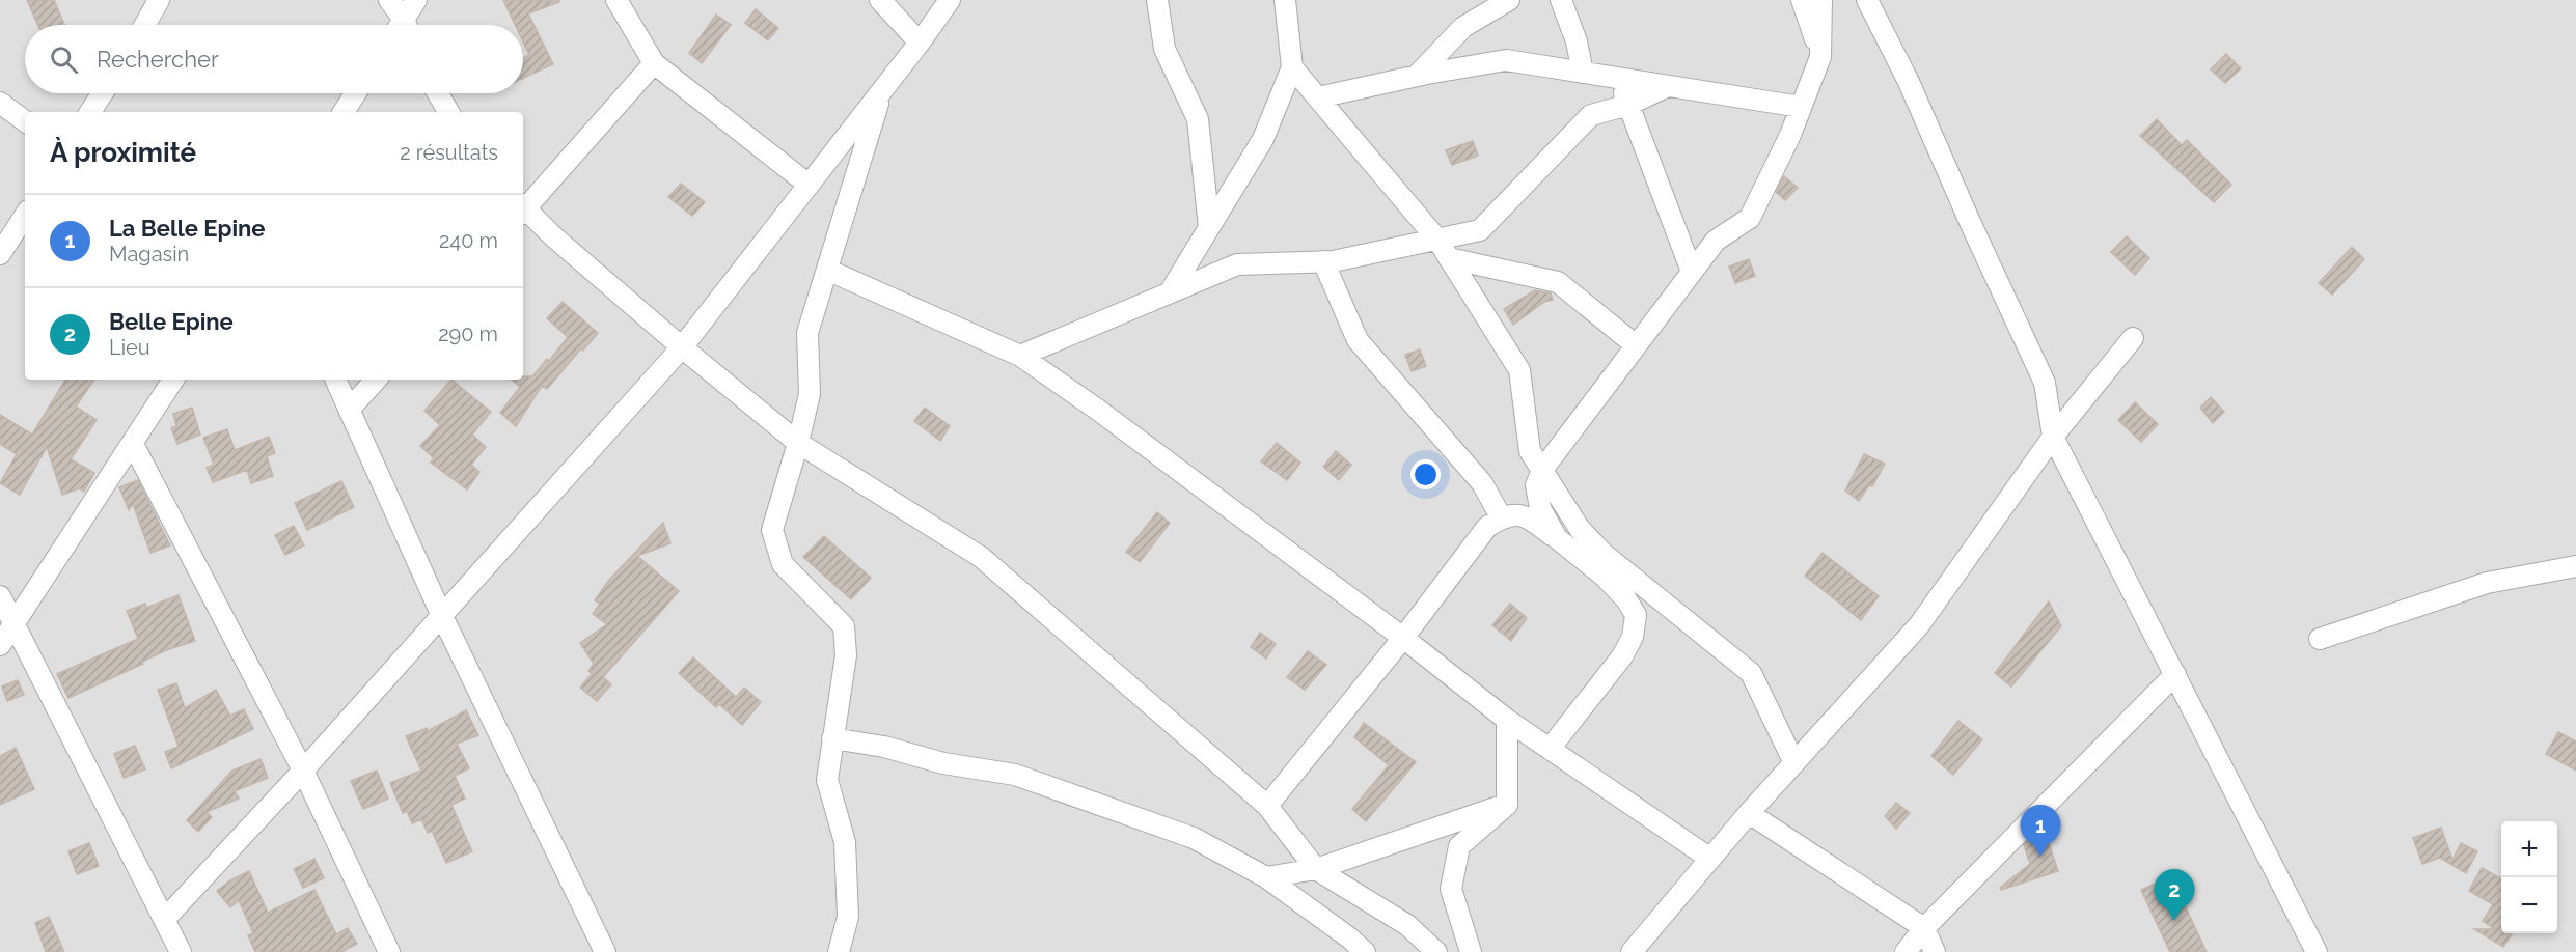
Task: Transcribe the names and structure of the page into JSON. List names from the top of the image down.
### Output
{
  "page": {
    "search": "Rechercher",
    "heading": ["À proximité", "2 résultats"],
    "list": [
      {
        "mark": "1",
        "name": "La Belle Epine",
        "note": "Magasin",
        "value": "240 m"
      },
      {
        "mark": "2",
        "name": "Belle Epine",
        "note": "Lieu",
        "value": "290 m"
      }
    ],
    "pins": ["1", "2"],
    "map_buttons": ["+", "−"]
  }
}
